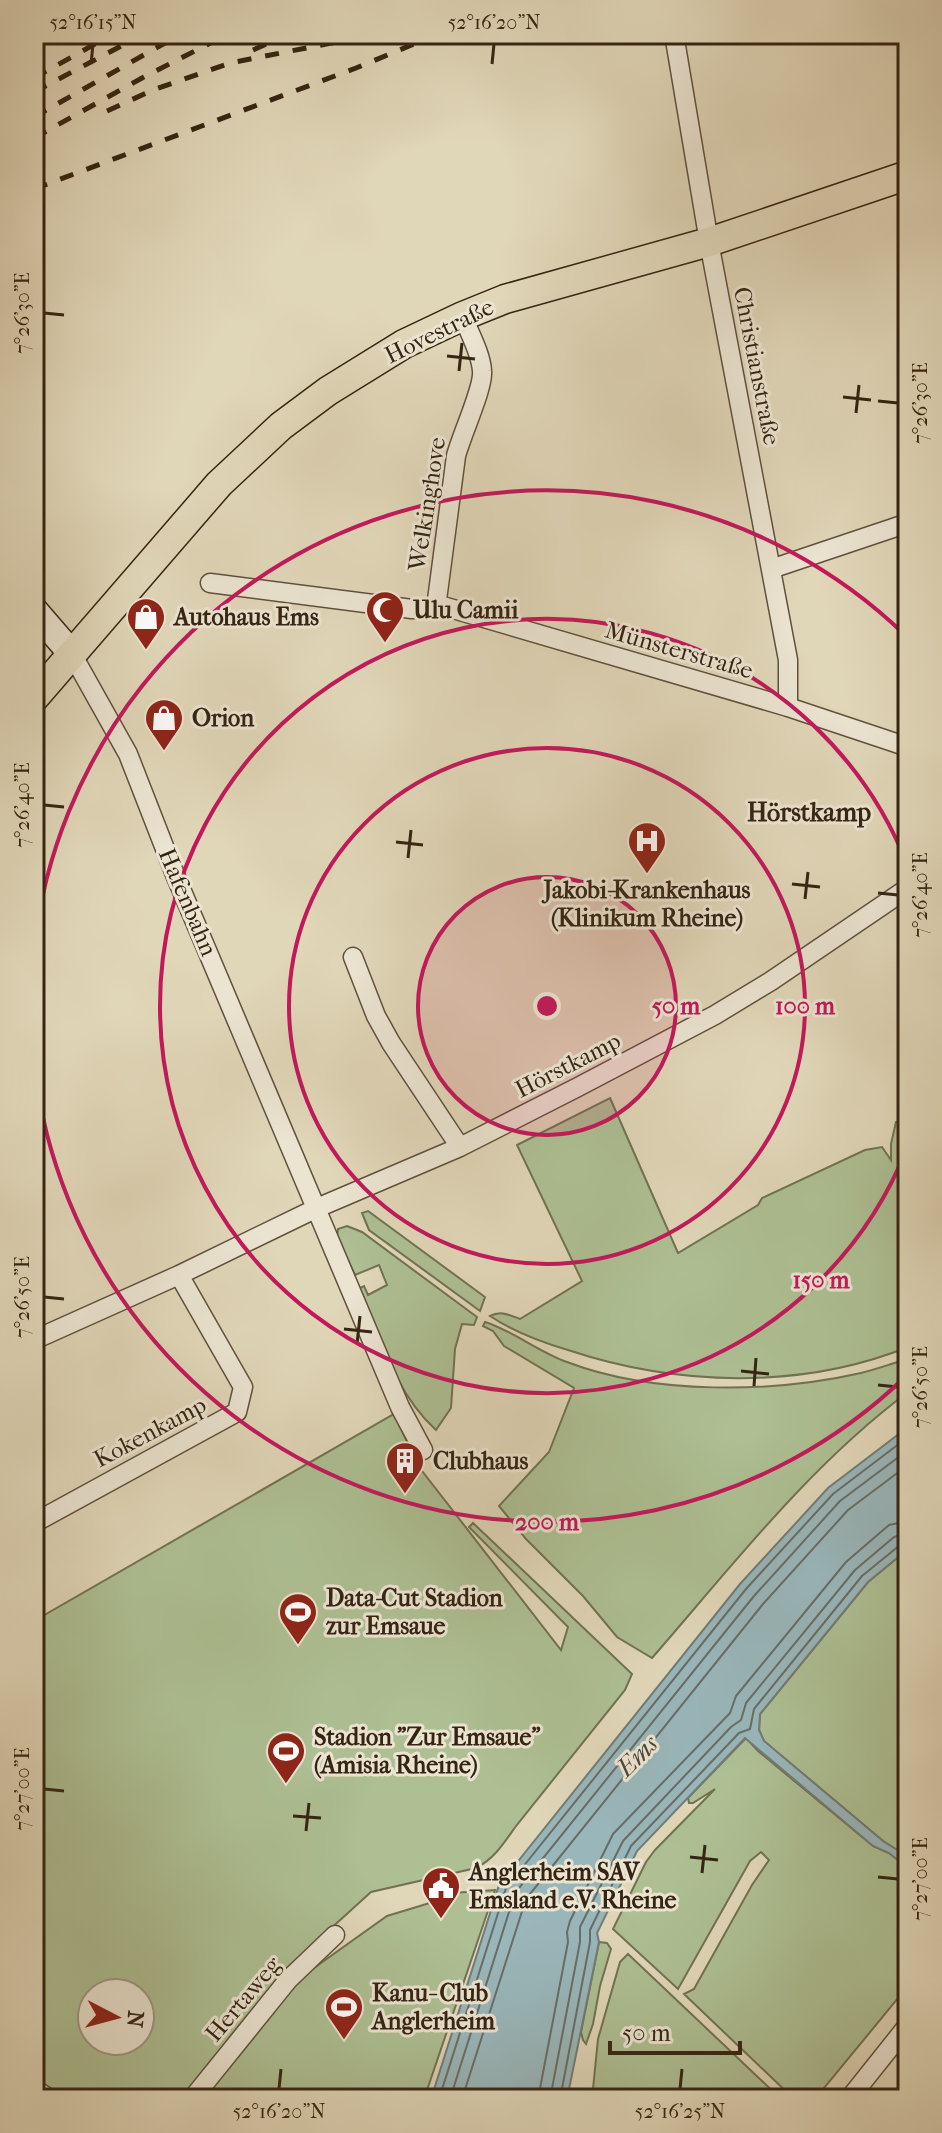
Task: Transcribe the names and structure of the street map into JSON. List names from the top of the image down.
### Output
{
  "streets": {
    "main road": ["Hovestraße"],
    "street": [
      "Christianstraße",
      "Welkinghove",
      "Münsterstraße",
      "Hafenbahn",
      "Hörstkamp",
      "Kokenkamp",
      "Hertaweg"
    ]
  },
  "crossings": [
    ["Hovestraße", "Christianstraße"],
    ["Hovestraße", "Welkinghove"],
    ["Hovestraße", "Hafenbahn"],
    ["Christianstraße", "Münsterstraße"],
    ["Welkinghove", "Münsterstraße"],
    ["Hafenbahn", "Hörstkamp"],
    ["Hörstkamp", "Kokenkamp"]
  ],
  "districts": ["Hörstkamp"],
  "water": ["Ems"],
  "places": {
    "mosque": ["Ulu Camii"],
    "shop": ["Autohaus Ems", "Orion"],
    "hospital": ["Jakobi-Krankenhaus (Klinikum Rheine)"],
    "building": ["Clubhaus"],
    "sports": ["Data-Cut Stadion zur Emsaue", "Stadion \"Zur Emsaue\" (Amisia Rheine)", "Kanu- Club Anglerheim"],
    "public building": ["Anglerheim SAV Emsland e.V. Rheine"]
  },
  "scale_bar": "50 m",
  "north": "right",
  "coordinates": [
    "52°16'15\"N",
    "52°16'20\"N",
    "7°26'30\"E",
    "7°26'40\"E",
    "7°26'50\"E",
    "7°27'00\"E",
    "52°16'25\"N"
  ],
  "rings": [
    "50 m",
    "100 m",
    "150 m",
    "200 m"
  ]
}
